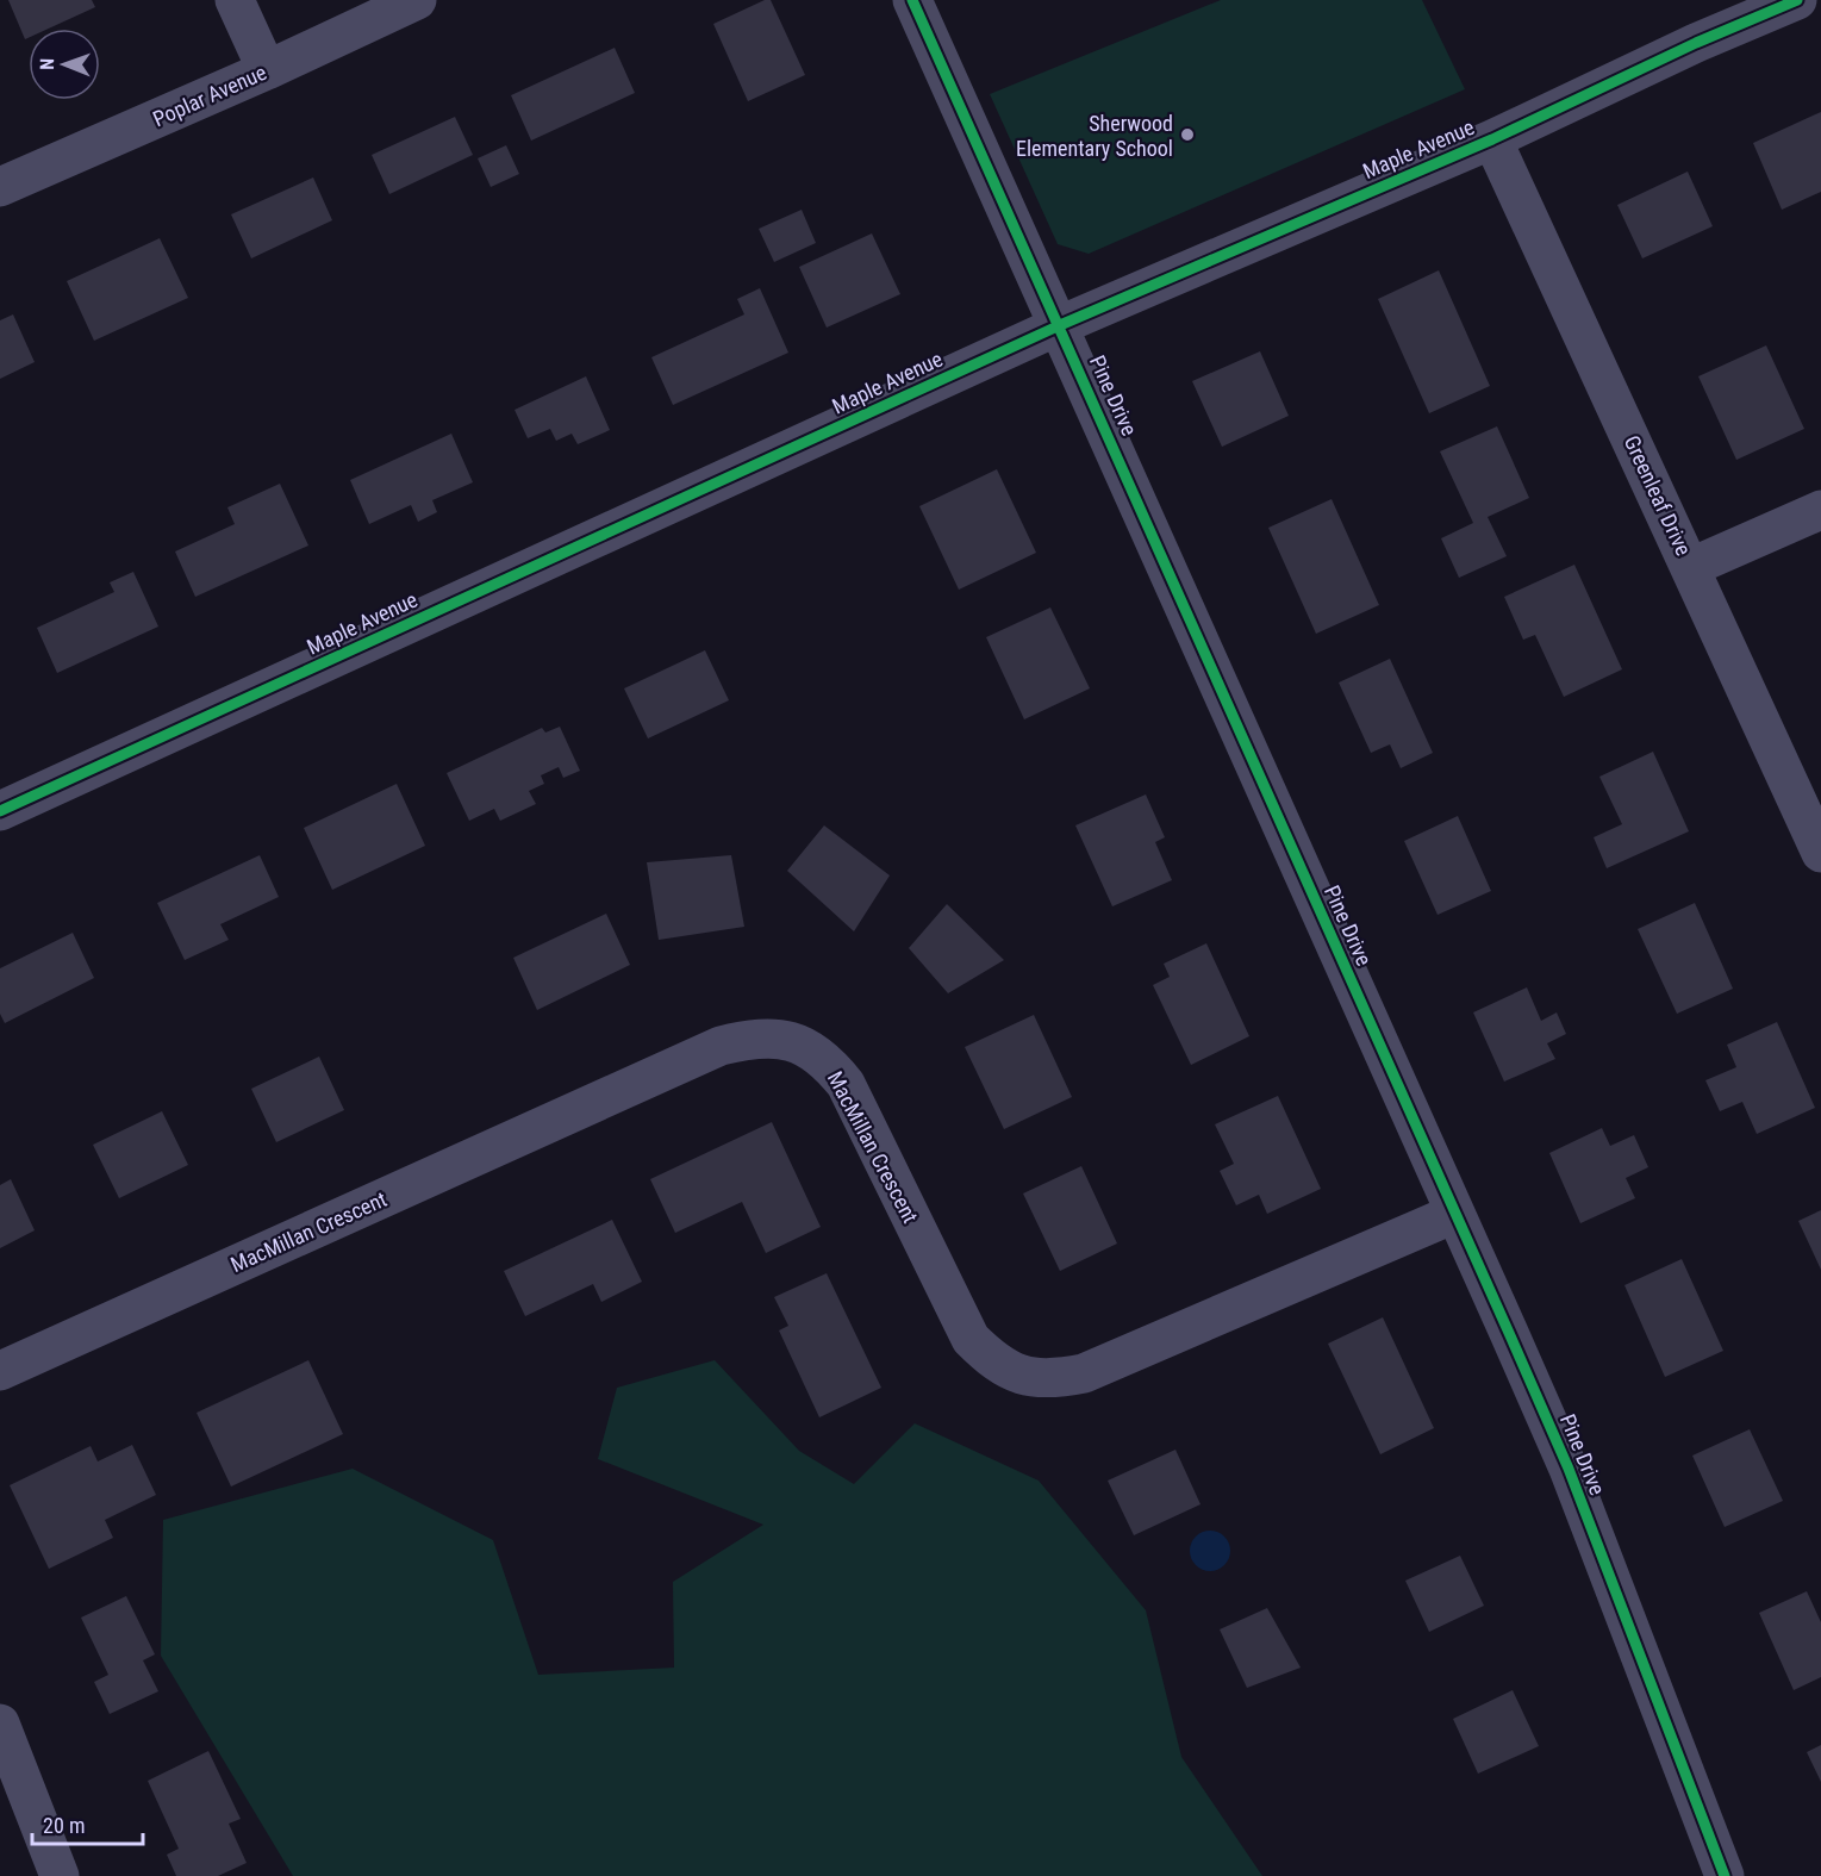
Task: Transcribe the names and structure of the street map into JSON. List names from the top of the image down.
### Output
{
  "streets": {
    "street": [
      "Poplar Avenue",
      "Maple Avenue",
      "Pine Drive",
      "Greenleaf Drive",
      "MacMillan Crescent"
    ]
  },
  "crossings": [
    ["Maple Avenue", "Pine Drive"],
    ["Maple Avenue", "Greenleaf Drive"],
    ["Pine Drive", "MacMillan Crescent"]
  ],
  "places": ["Sherwood Elementary School"],
  "scale_bar": "20 m",
  "north": "left"
}
